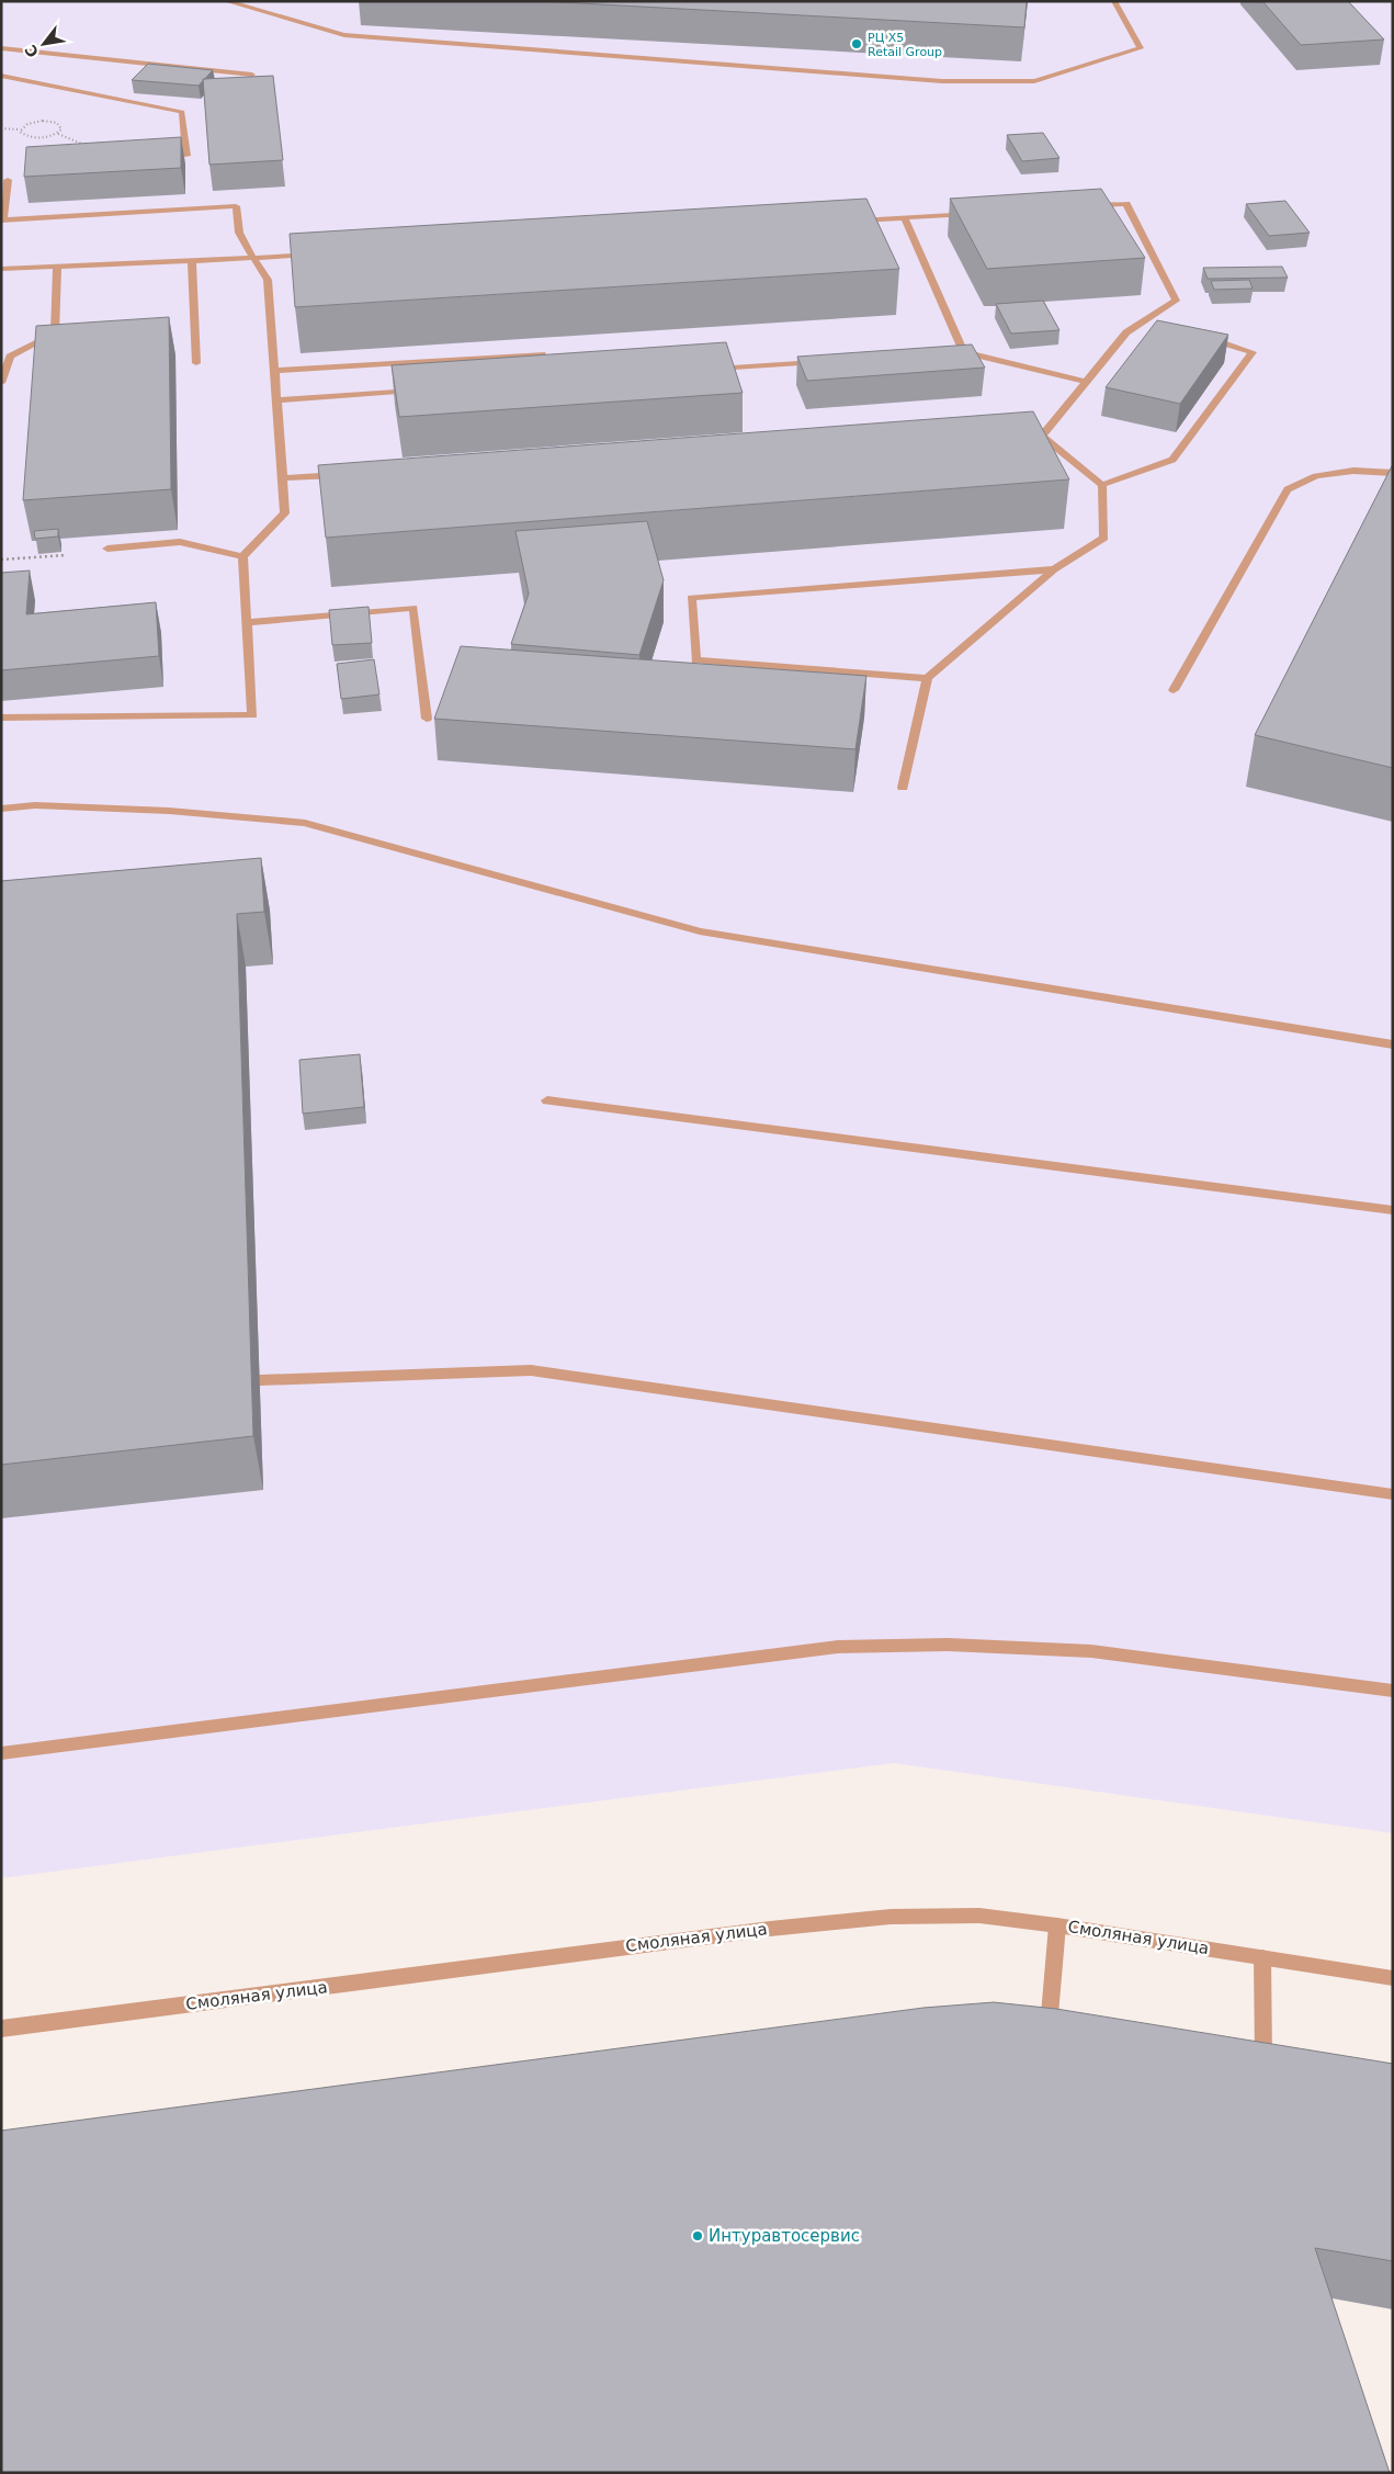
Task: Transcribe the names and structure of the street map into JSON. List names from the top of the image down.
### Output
{
  "streets": {
    "street": ["Смоляная улица"]
  },
  "places": ["РЦ X5 Retail Group", "Интуравтосервис"],
  "north": "bottom left"
}
